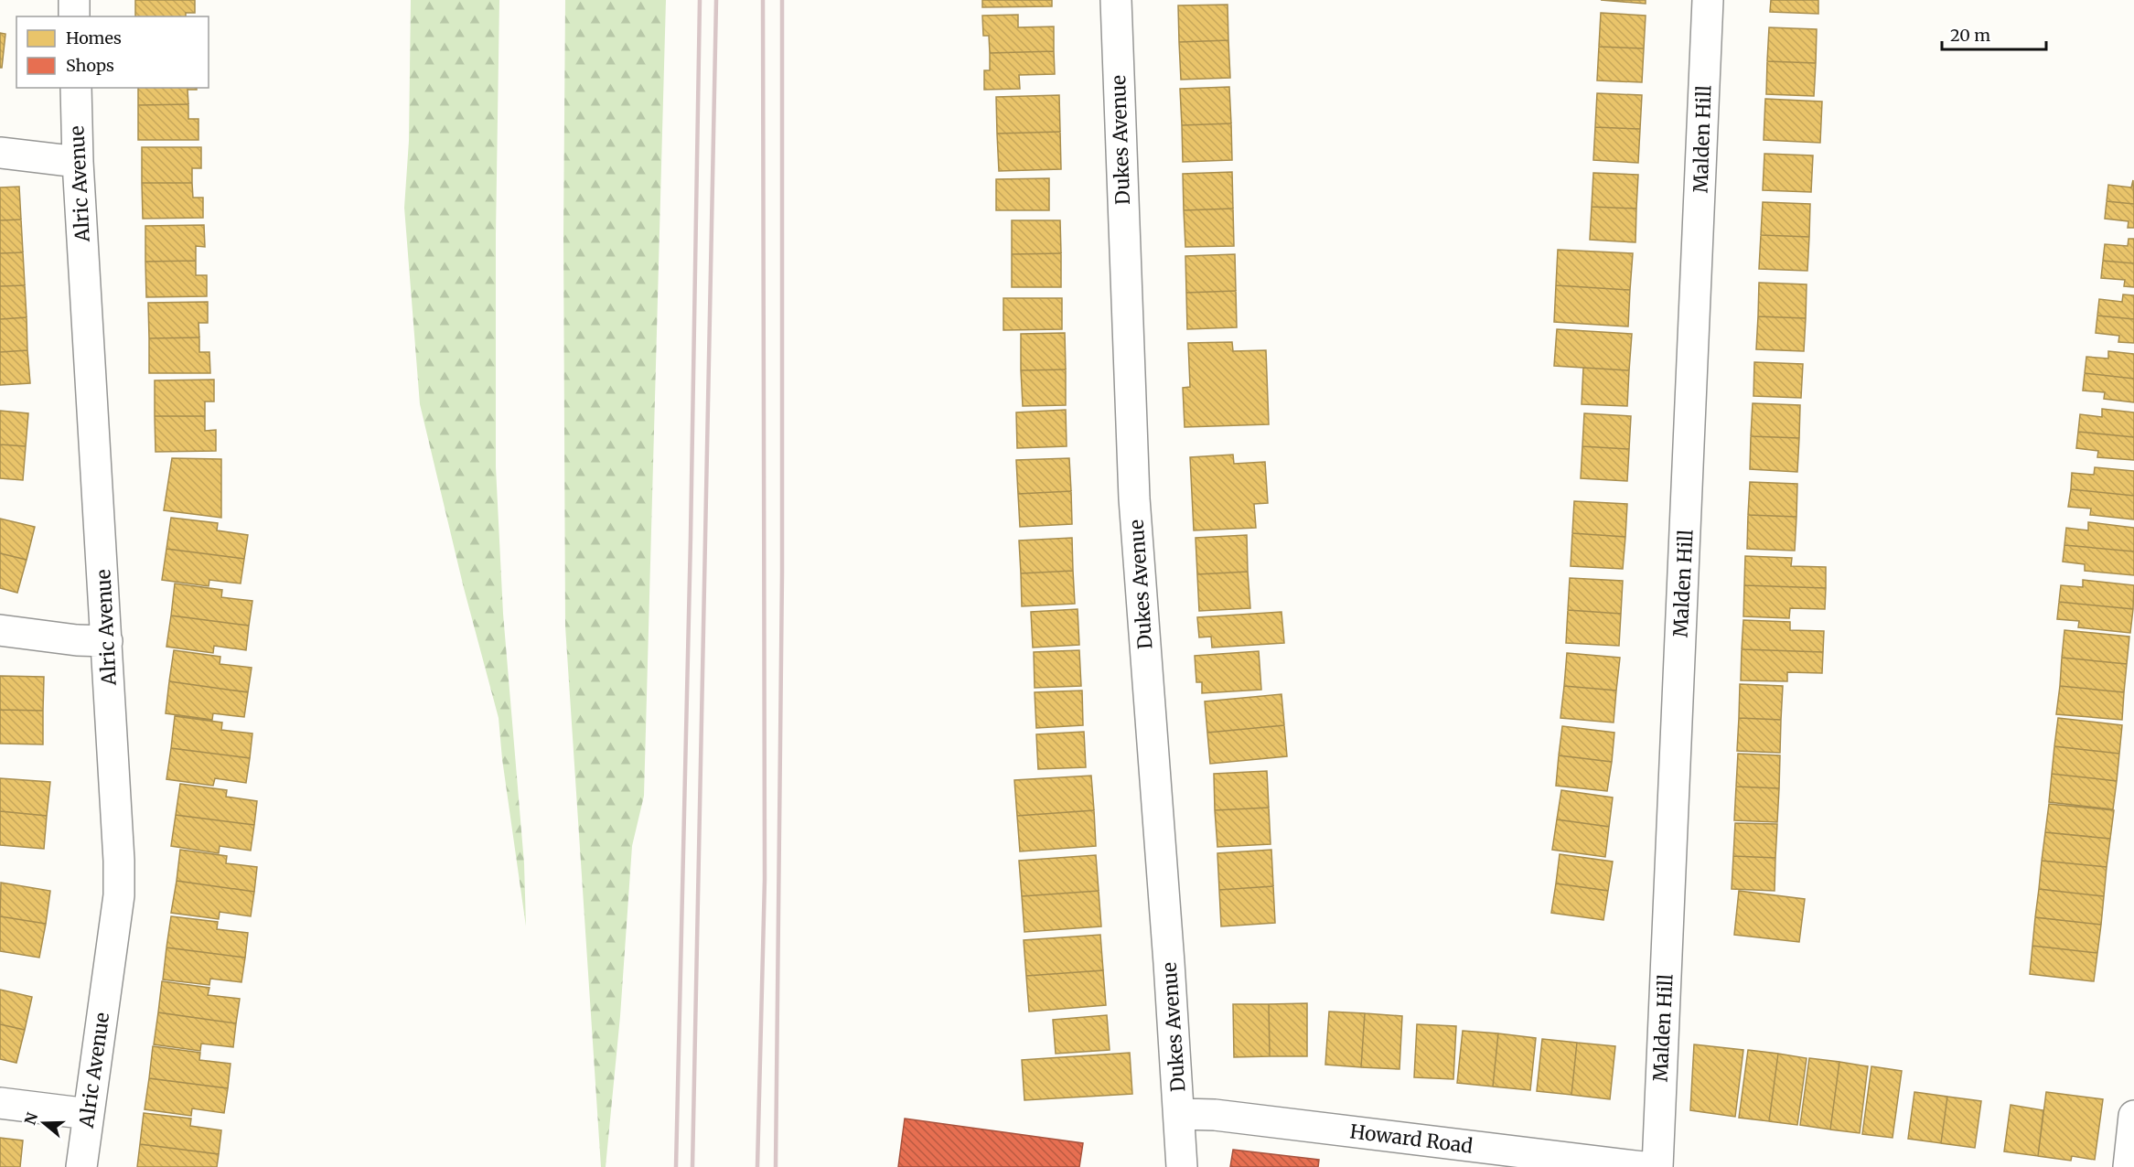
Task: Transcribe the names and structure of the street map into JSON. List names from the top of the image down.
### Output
{
  "streets": {
    "street": [
      "Malden Hill",
      "Dukes Avenue",
      "Alric Avenue",
      "Howard Road"
    ]
  },
  "crossings": [
    ["Dukes Avenue", "Howard Road"]
  ],
  "legend": ["Homes", "Shops"],
  "scale_bar": "20 m",
  "north": "left"
}
